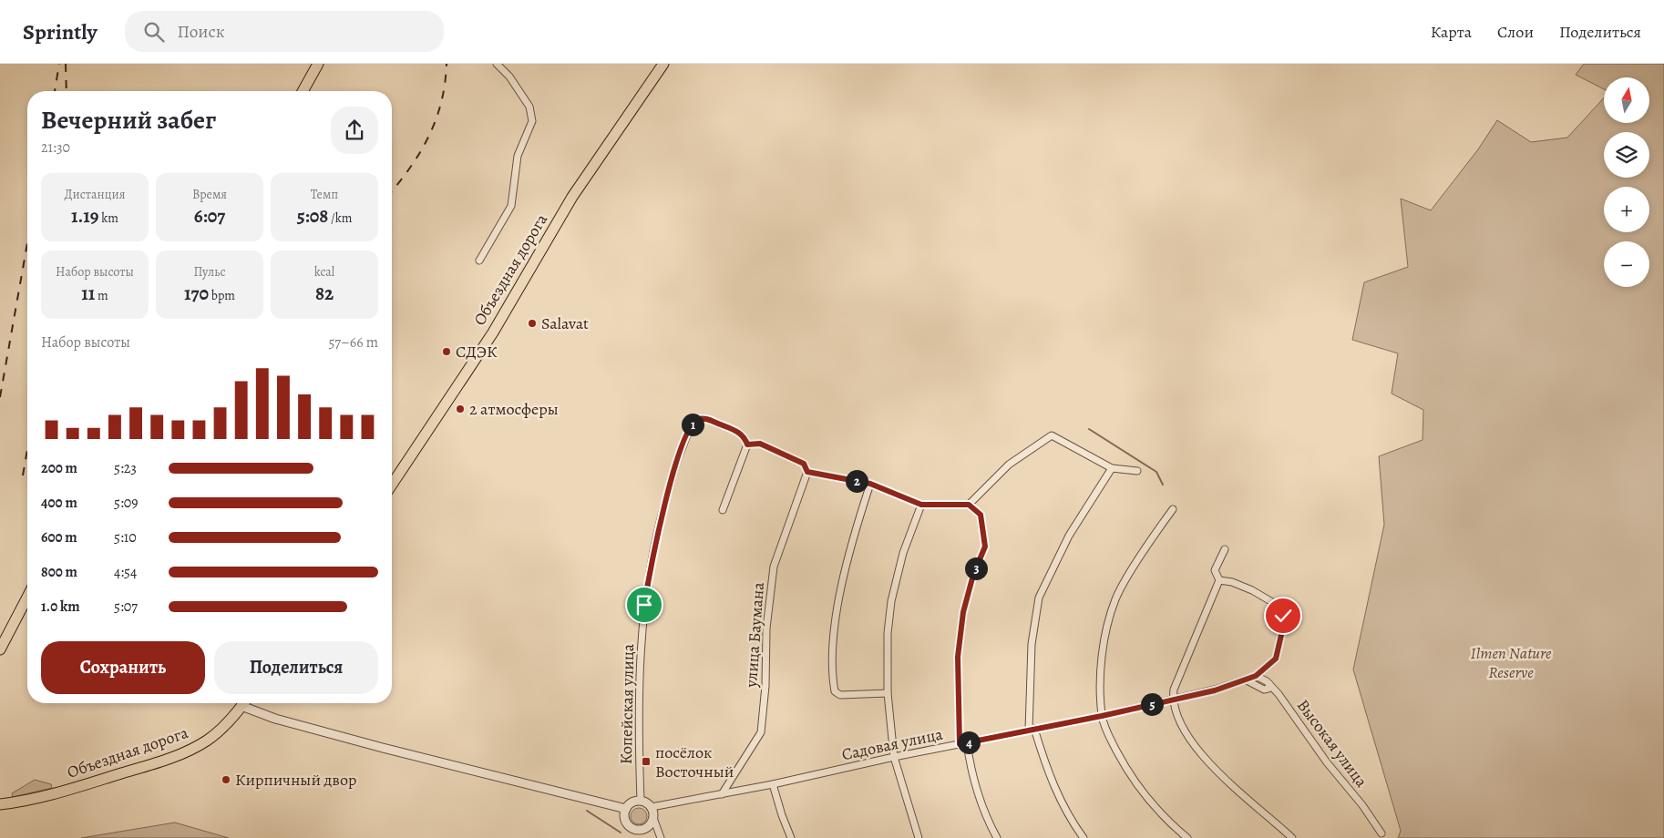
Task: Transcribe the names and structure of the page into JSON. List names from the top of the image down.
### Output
{
  "streets": {
    "main road": ["Объездная дорога"],
    "street": [
      "улица Баумана",
      "Копейская улица",
      "Высокая улица",
      "Садовая улица"
    ]
  },
  "crossings": [
    ["улица Баумана", "Садовая улица"],
    ["Копейская улица", "Садовая улица"],
    ["Высокая улица", "Садовая улица"]
  ],
  "parks": ["Ilmen Nature Reserve"],
  "places": {
    "other": [
      "Salavat",
      "СДЭК",
      "2 атмосферы",
      "Кирпичный двор"
    ],
    "transit": ["посёлок Восточный"]
  },
  "north": "top",
  "page": {
    "header": "Sprintly",
    "search": "Поиск",
    "nav": ["Карта", "Слои", "Поделиться"],
    "map_buttons": ["+", "−"],
    "heading": ["Вечерний забег", "21:30"],
    "stats": [
      ["Дистанция", "1.19 km"],
      ["Время", "6:07"],
      ["Темп", "5:08 /km"],
      ["Набор высоты", "11 m"],
      ["Пульс", "170 bpm"],
      ["kcal", "82"]
    ],
    "chart": ["Набор высоты", "57–66 m"],
    "pins": [
      "1",
      "2",
      "3",
      "5",
      "4"
    ],
    "list": [
      {
        "name": "200 m",
        "note": "5:23"
      },
      {
        "name": "400 m",
        "note": "5:09"
      },
      {
        "name": "600 m",
        "note": "5:10"
      },
      {
        "name": "800 m",
        "note": "4:54"
      },
      {
        "name": "1.0 km",
        "note": "5:07"
      }
    ],
    "buttons": ["Сохранить", "Поделиться"]
  }
}
